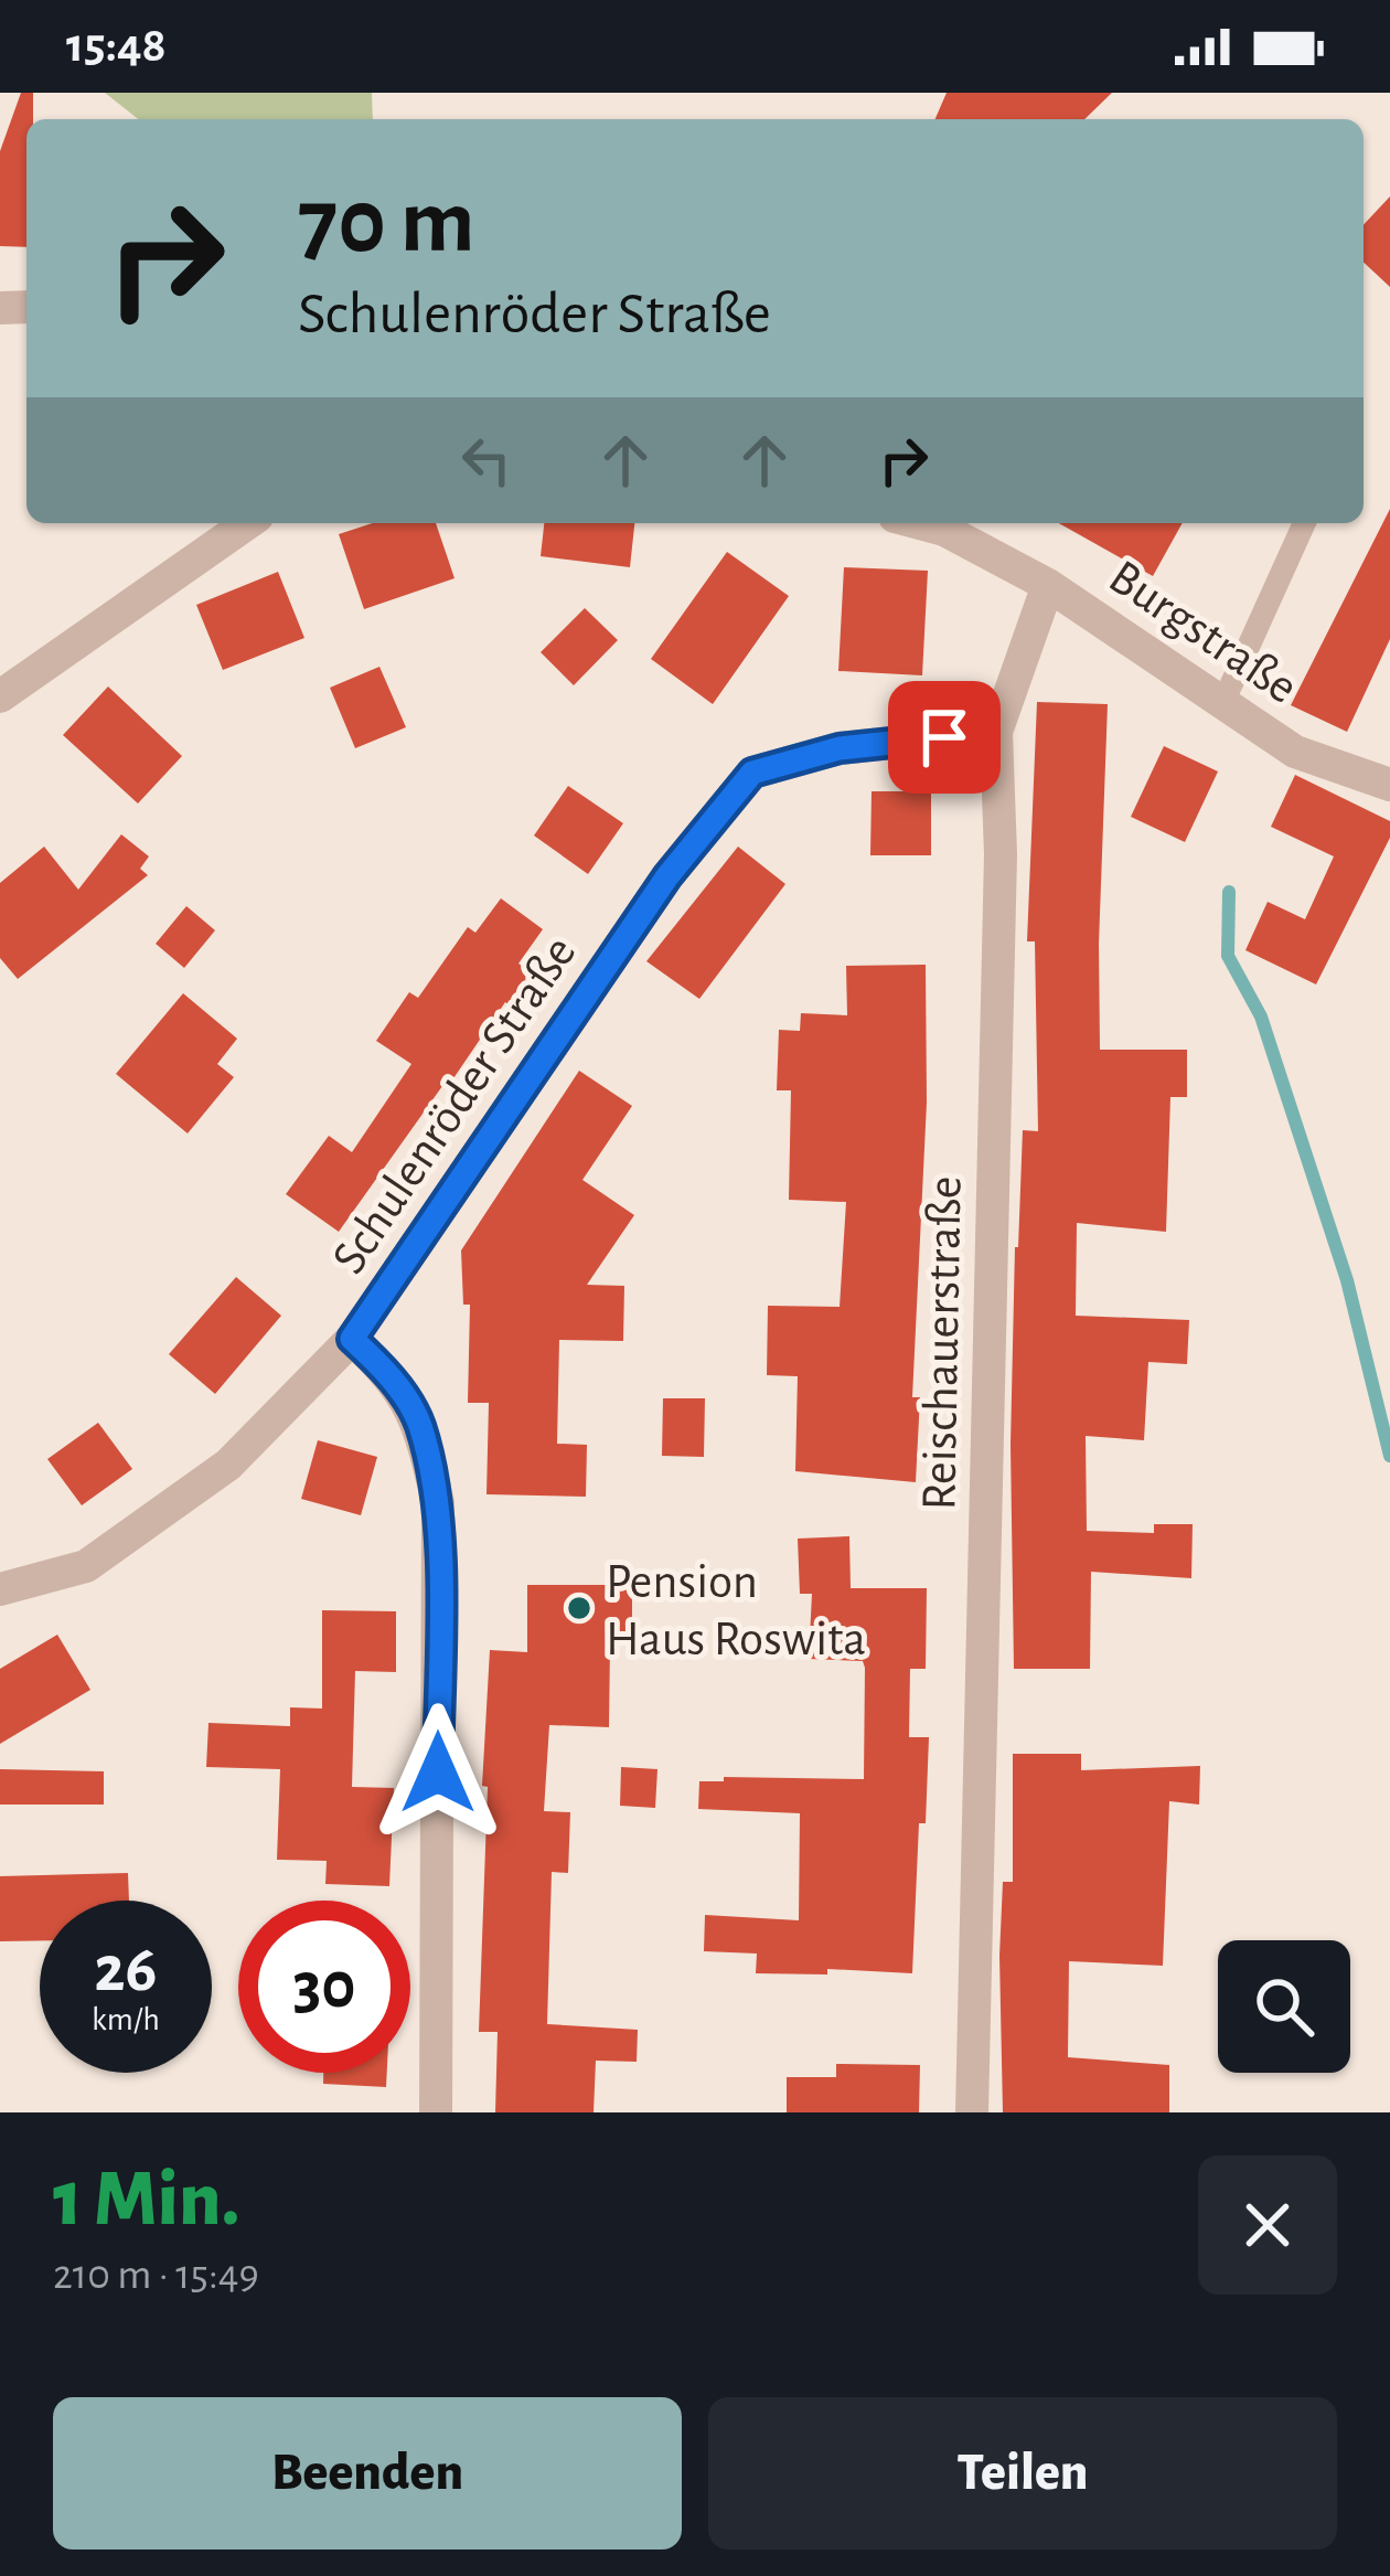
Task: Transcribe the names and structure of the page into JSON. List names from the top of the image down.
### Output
{
  "streets": {
    "street": ["Burgstraße", "Schulenröder Straße", "Reischauerstraße"]
  },
  "crossings": [
    ["Burgstraße", "Reischauerstraße"],
    ["Schulenröder Straße", "Reischauerstraße"]
  ],
  "places": ["Pension Haus Roswita"],
  "page": {
    "status": "15:48",
    "turn": ["70 m", "Schulenröder Straße"],
    "speed": "26 km/h",
    "limit": "30",
    "heading": ["1 Min.", "210 m · 15:49"],
    "buttons": ["Beenden", "Teilen"]
  }
}
